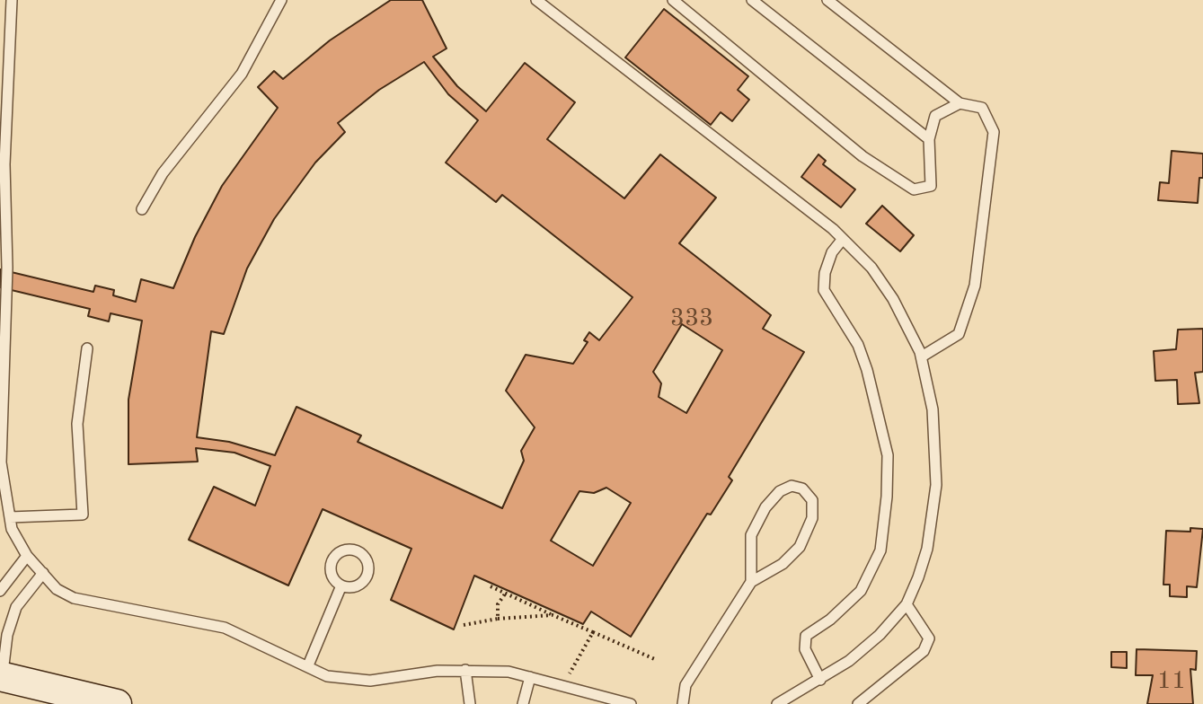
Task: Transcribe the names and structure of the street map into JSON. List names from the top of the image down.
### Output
{
  "house_numbers": ["333", "11"]
}
